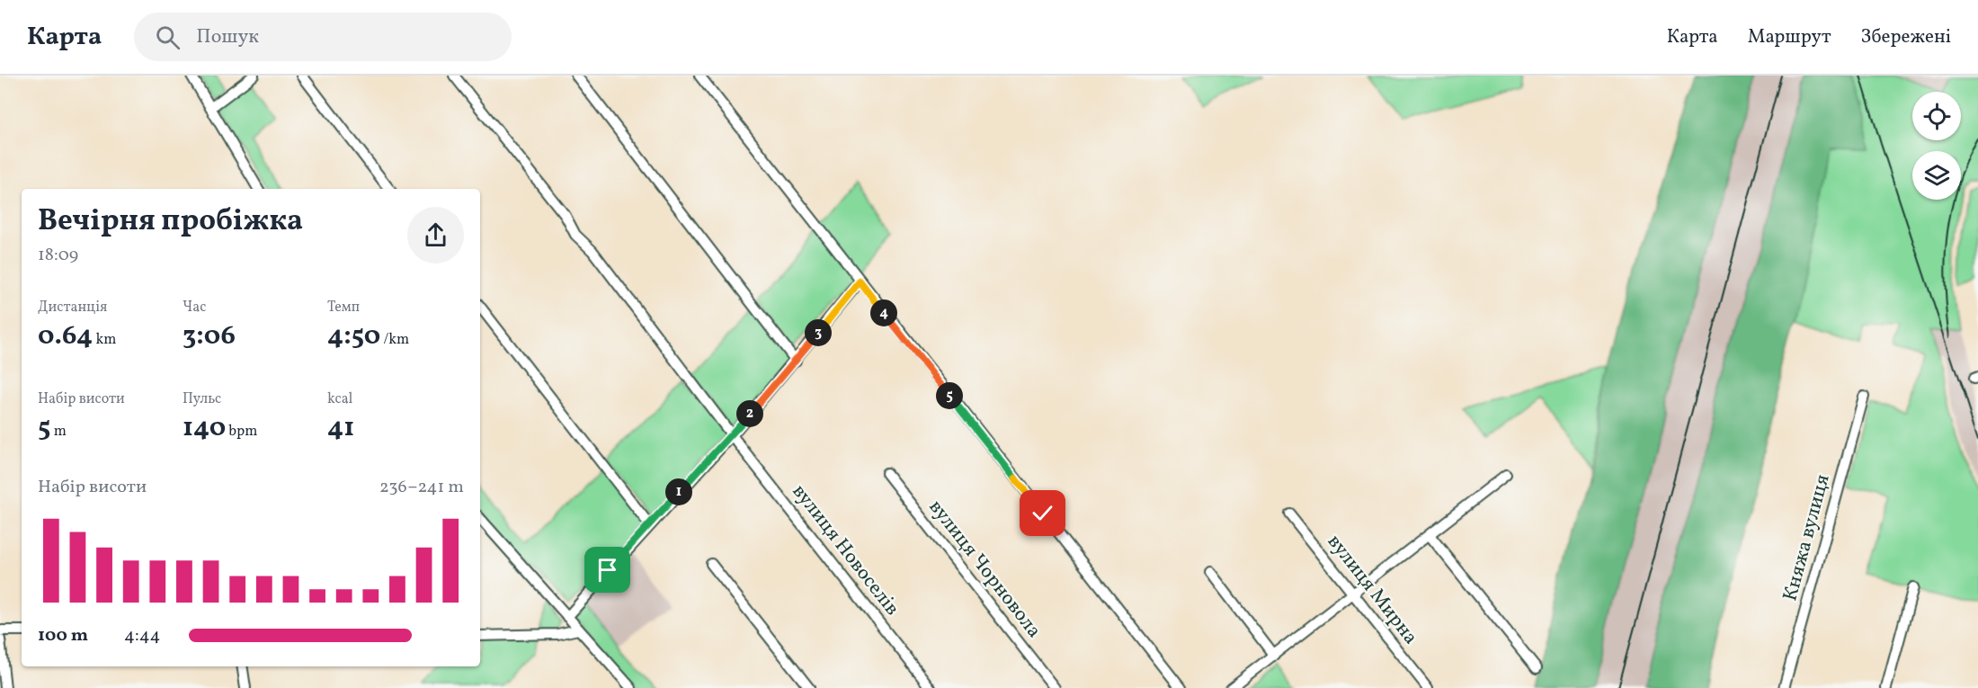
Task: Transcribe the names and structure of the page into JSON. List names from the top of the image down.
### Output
{
  "streets": {
    "street": [
      "Княжа вулиця",
      "вулиця Новоселів",
      "вулиця Чорновола",
      "вулиця Мирна"
    ]
  },
  "page": {
    "header": "Карта",
    "search": "Пошук",
    "nav": ["Карта", "Маршрут", "Збережені"],
    "heading": ["Вечірня пробіжка", "18:09"],
    "stats": [
      ["Дистанція", "0.64 km"],
      ["Час", "3:06"],
      ["Темп", "4:50 /km"],
      ["Набір висоти", "5 m"],
      ["Пульс", "140 bpm"],
      ["kcal", "41"]
    ],
    "pins": [
      "4",
      "3",
      "5",
      "2",
      "1"
    ],
    "chart": ["Набір висоти", "236–241 m"],
    "list": [
      {
        "name": "100 m",
        "note": "4:44"
      }
    ]
  }
}
